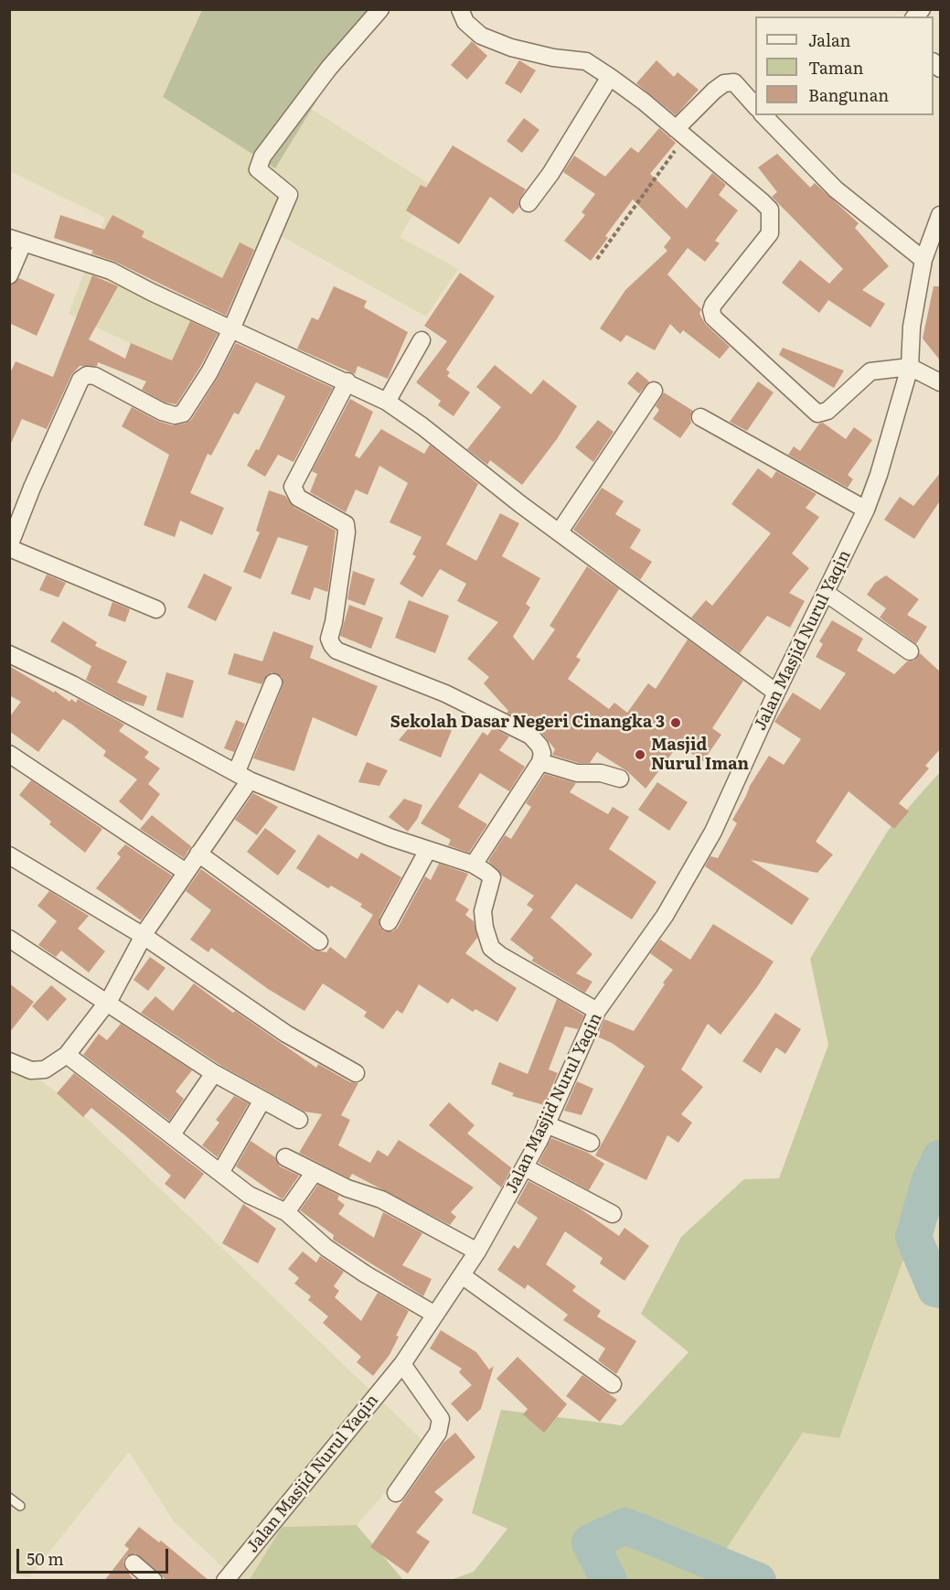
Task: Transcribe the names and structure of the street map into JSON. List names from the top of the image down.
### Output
{
  "streets": {
    "street": ["Jalan Masjid Nurul Yaqin"]
  },
  "places": ["Sekolah Dasar Negeri Cinangka 3", "Masjid Nurul Iman"],
  "legend": ["Jalan", "Taman", "Bangunan"],
  "scale_bar": "50 m"
}
